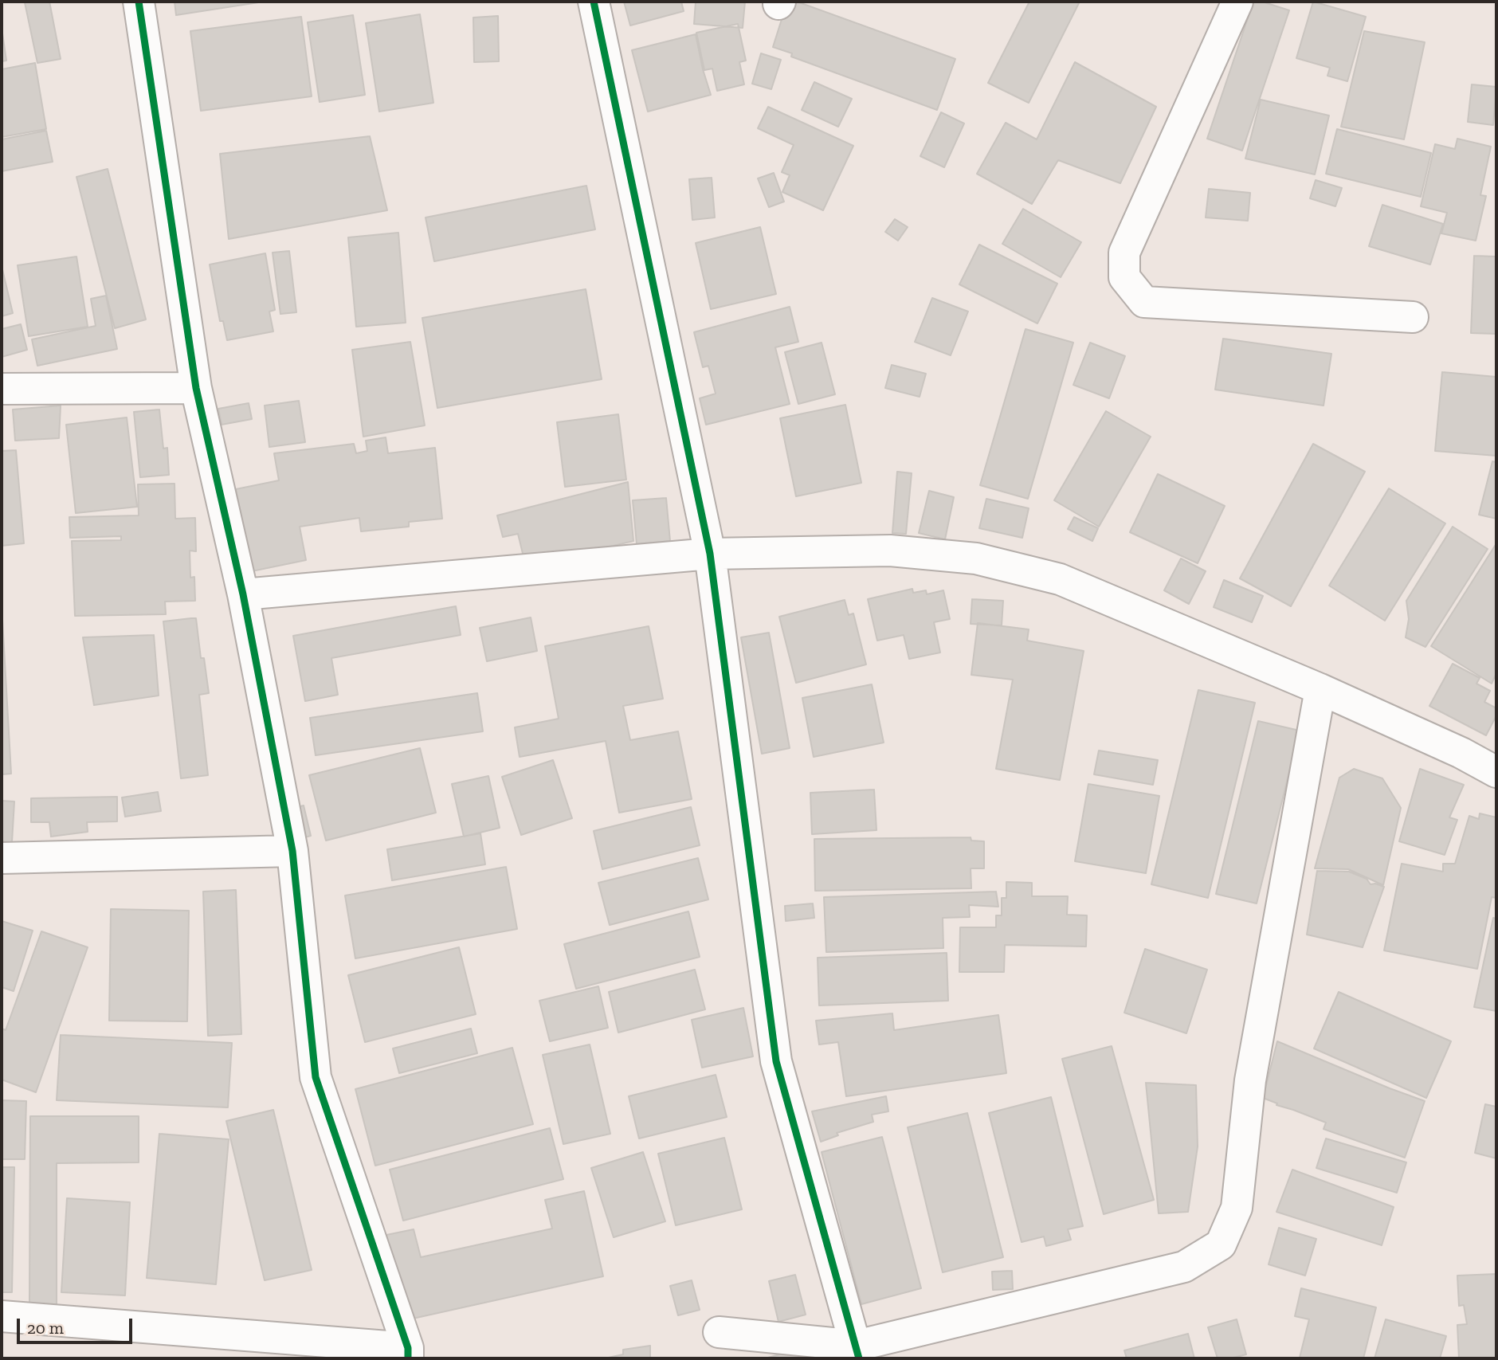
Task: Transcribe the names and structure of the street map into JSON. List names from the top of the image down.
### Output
{
  "scale_bar": "20 m"
}
